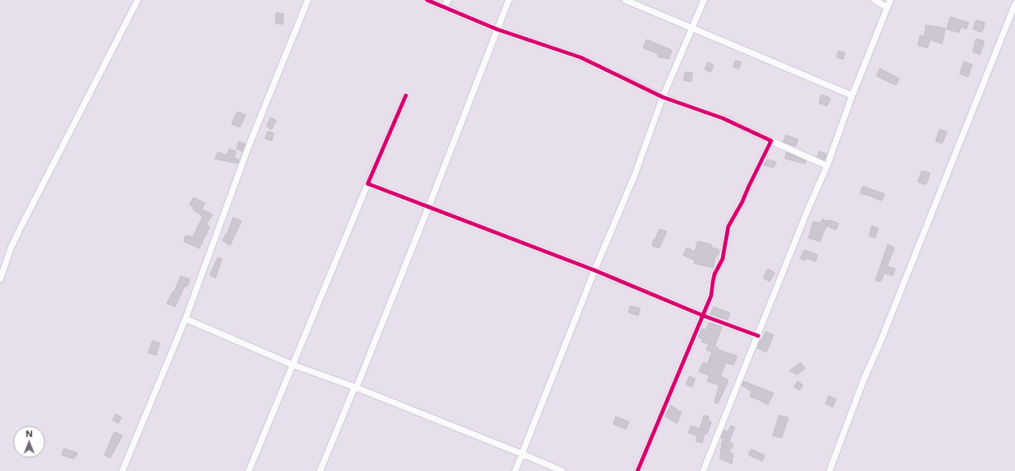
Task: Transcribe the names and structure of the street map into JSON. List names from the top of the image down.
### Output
{
  "north": "top"
}
